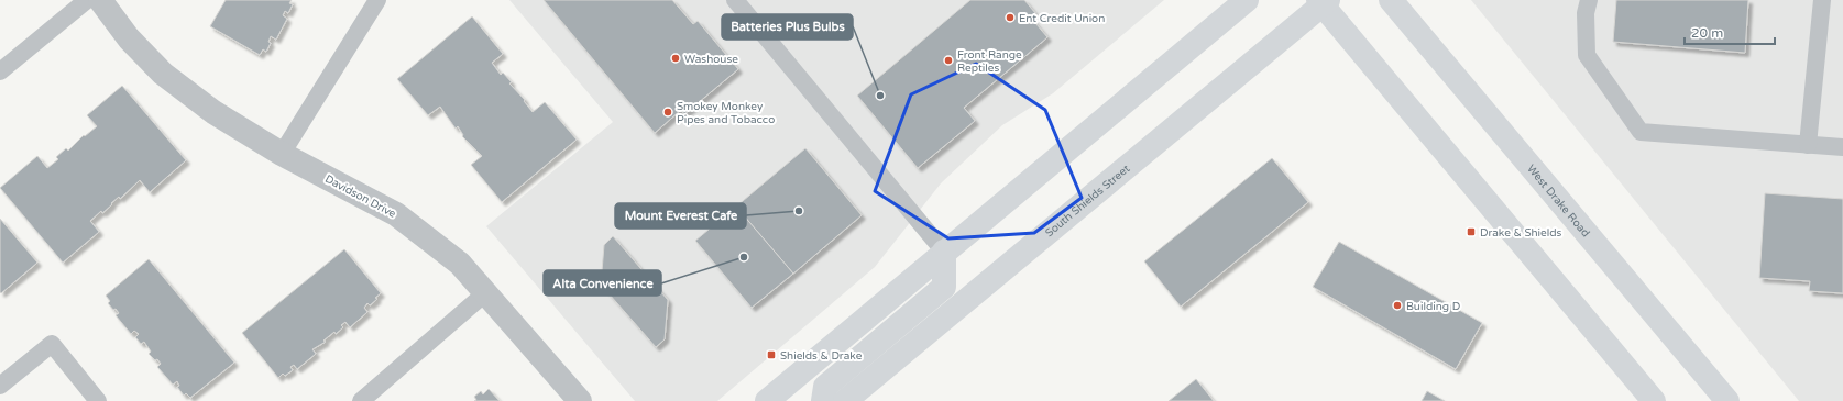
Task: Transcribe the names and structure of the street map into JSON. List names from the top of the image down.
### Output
{
  "streets": {
    "main road": ["West Drake Road", "South Shields Street"],
    "street": ["Davidson Drive"]
  },
  "places": {
    "other": [
      "Ent Credit Union",
      "Washouse",
      "Front Range Reptiles",
      "Batteries Plus Bulbs",
      "Smokey Monkey Pipes and Tobacco",
      "Mount Everest Cafe",
      "Alta Convenience",
      "Building D"
    ],
    "transit": ["Drake & Shields", "Shields & Drake"]
  },
  "scale_bar": "20 m"
}
